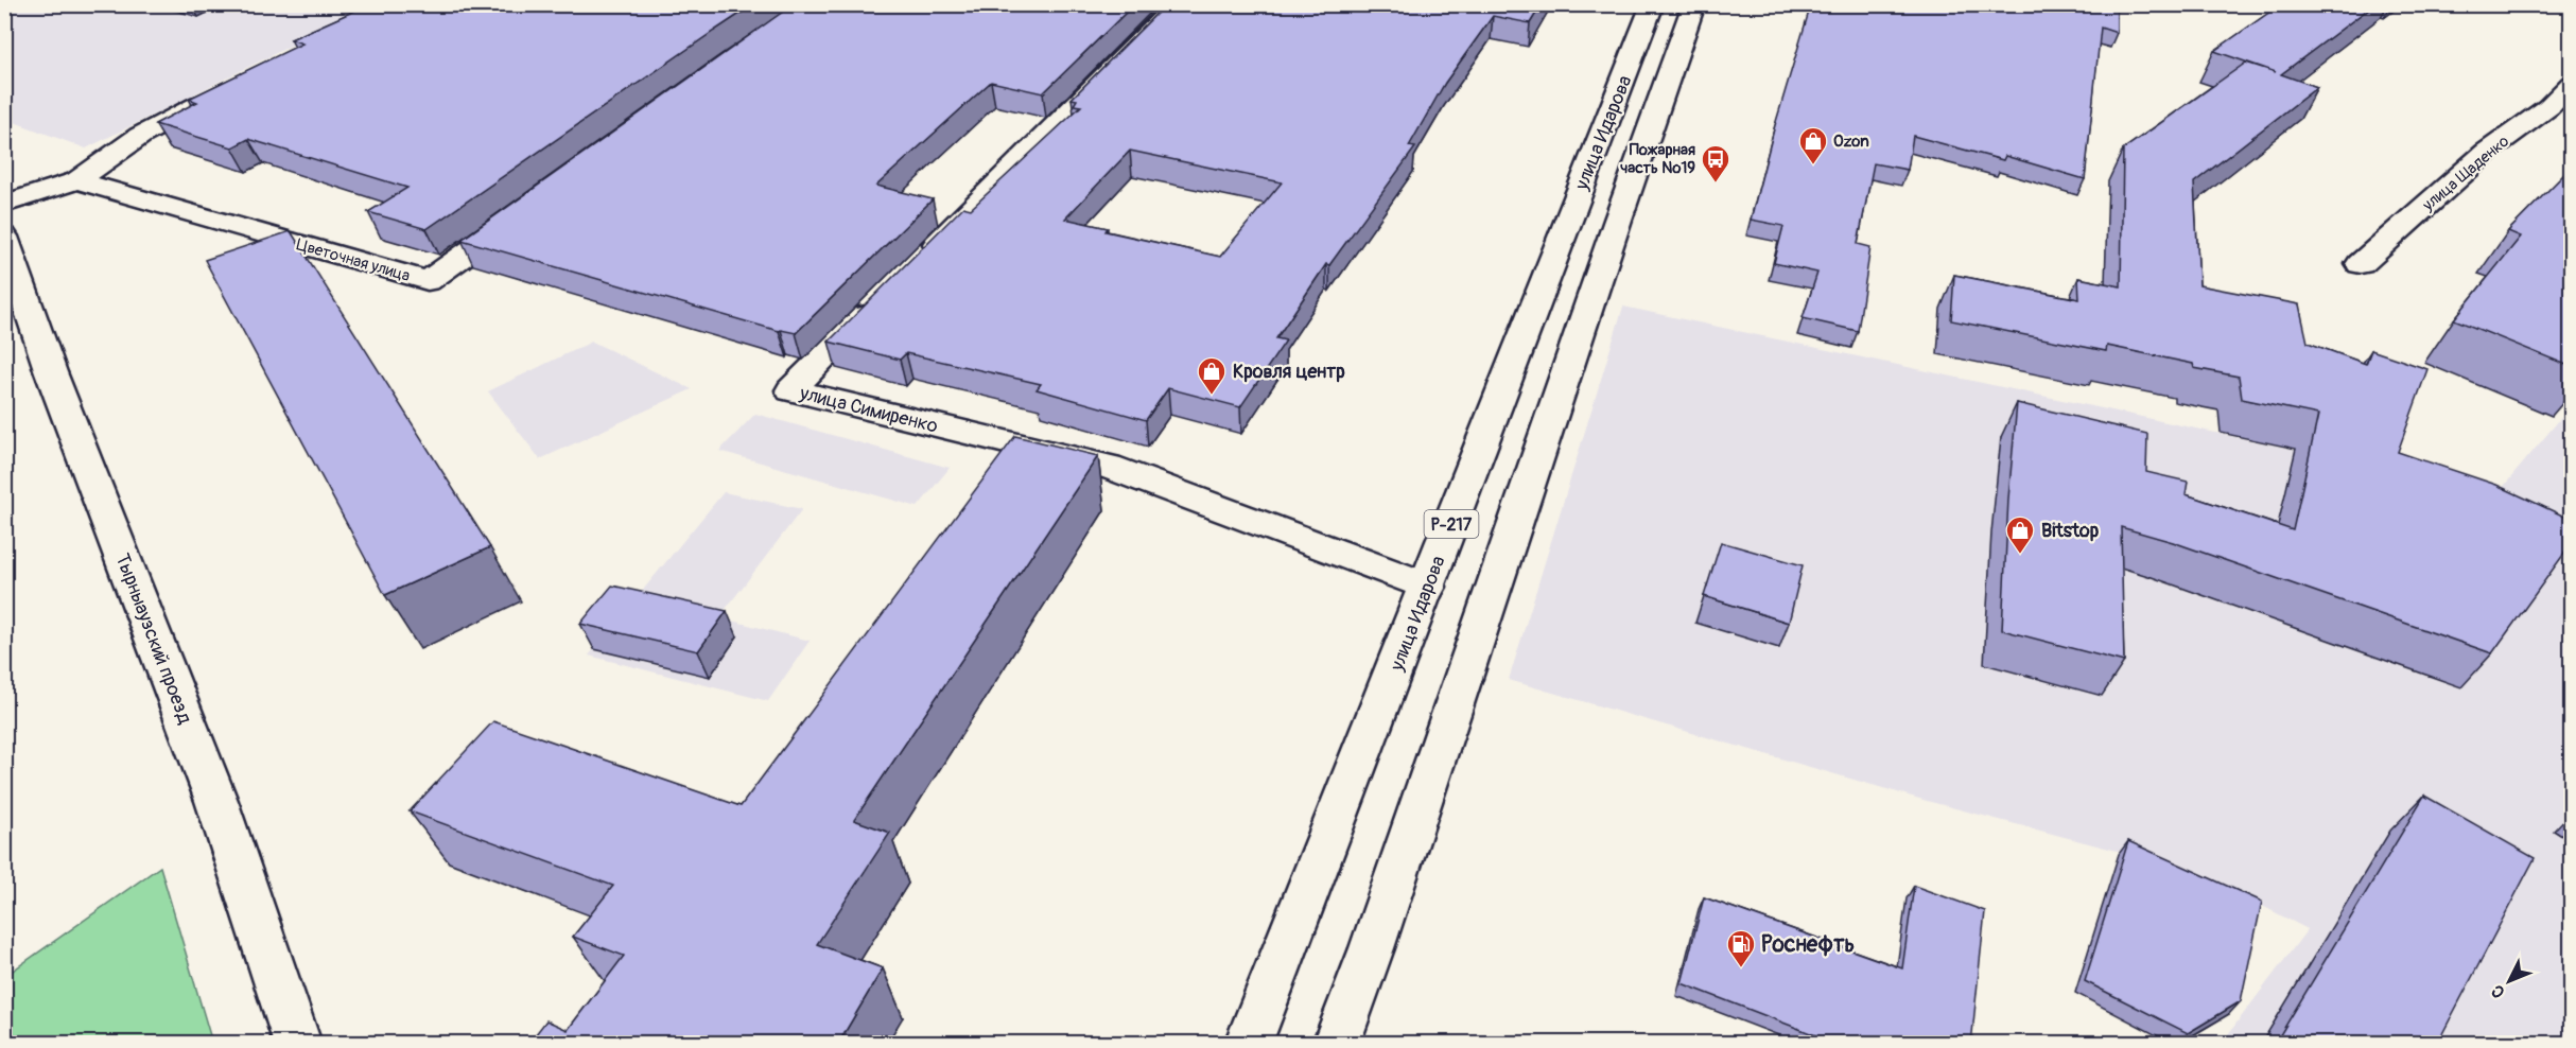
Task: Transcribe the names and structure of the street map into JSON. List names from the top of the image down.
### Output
{
  "streets": {
    "street": [
      "улица Идарова",
      "улица Щаденко",
      "Цветочная улица",
      "улица Симиренко",
      "Р-217",
      "Тырныаузский проезд"
    ]
  },
  "crossings": [
    ["улица Идарова", "улица Симиренко"]
  ],
  "places": {
    "shop": ["Ozon", "Кровля центр", "Bitstop"],
    "bus stop": ["Пожарная часть №19"],
    "fuel station": ["Роснефть"]
  },
  "north": "bottom left"
}
